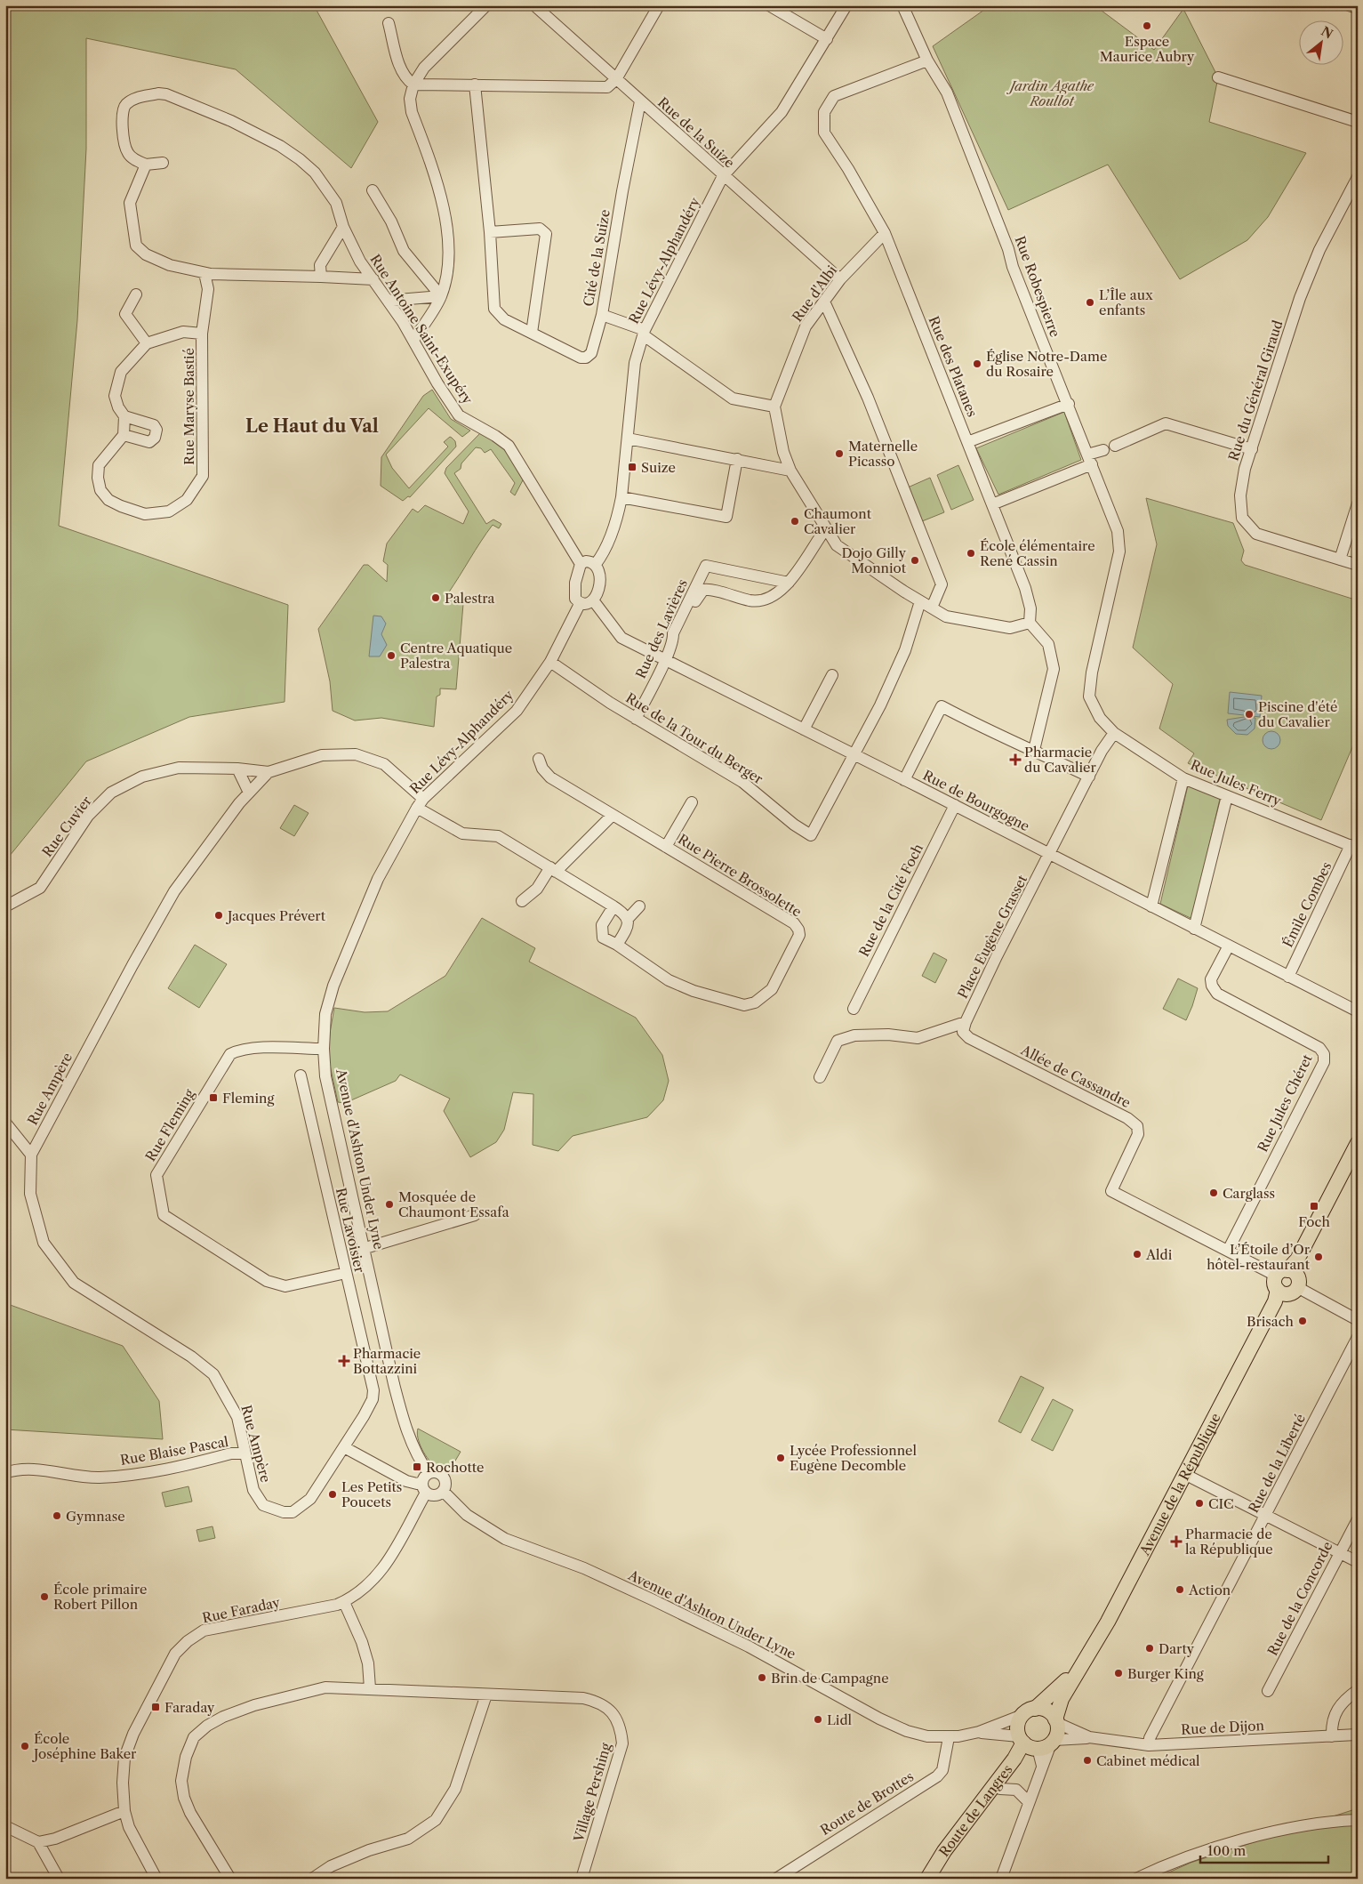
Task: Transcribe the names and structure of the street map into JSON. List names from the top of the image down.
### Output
{
  "streets": {
    "main road": ["Avenue de la République", "Route de Langres"],
    "street": [
      "Rue de la Suize",
      "Cité de la Suize",
      "Rue Lévy-Alphandéry",
      "Rue Robespierre",
      "Rue d'Albi",
      "Rue Antoine Saint-Exupéry",
      "Rue des Platanes",
      "Rue du Général Giraud",
      "Rue Maryse Bastié",
      "Rue des Lavières",
      "Rue de la Tour du Berger",
      "Rue Jules Ferry",
      "Rue de Bourgogne",
      "Rue Cuvier",
      "Rue Pierre Brossolette",
      "Rue de la Cité Foch",
      "Émile Combes",
      "Place Eugène Grasset",
      "Allée de Cassandre",
      "Rue Ampère",
      "Rue Jules Chéret",
      "Rue Fleming",
      "Avenue d'Ashton Under Lyne",
      "Rue Lavoisier",
      "Rue Blaise Pascal",
      "Rue de la Liberté",
      "Rue de la Concorde",
      "Rue Faraday",
      "Rue de Dijon",
      "Village Pershing",
      "Route de Brottes"
    ]
  },
  "crossings": [
    ["Rue de la Suize", "Cité de la Suize"],
    ["Rue de la Suize", "Rue Lévy-Alphandéry"],
    ["Rue de la Suize", "Rue d'Albi"],
    ["Rue Lévy-Alphandéry", "Rue de la Tour du Berger"],
    ["Rue Lévy-Alphandéry", "Rue Ampère"],
    ["Rue Lévy-Alphandéry", "Avenue d'Ashton Under Lyne"],
    ["Rue Robespierre", "Rue des Platanes"],
    ["Rue Robespierre", "Rue Jules Ferry"],
    ["Rue d'Albi", "Rue des Platanes"],
    ["Rue des Lavières", "Rue de la Tour du Berger"],
    ["Rue des Lavières", "Rue de Bourgogne"],
    ["Rue de la Tour du Berger", "Rue de Bourgogne"],
    ["Rue Jules Ferry", "Émile Combes"],
    ["Rue de Bourgogne", "Rue de la Cité Foch"],
    ["Rue de Bourgogne", "Émile Combes"],
    ["Rue de Bourgogne", "Place Eugène Grasset"],
    ["Rue de Bourgogne", "Rue Jules Chéret"],
    ["Rue Cuvier", "Rue Ampère"],
    ["Place Eugène Grasset", "Allée de Cassandre"],
    ["Allée de Cassandre", "Rue Jules Chéret"],
    ["Rue Ampère", "Avenue d'Ashton Under Lyne"],
    ["Rue Ampère", "Rue Lavoisier"],
    ["Rue Ampère", "Rue Blaise Pascal"],
    ["Rue Fleming", "Avenue d'Ashton Under Lyne"],
    ["Rue Fleming", "Rue Lavoisier"],
    ["Avenue d'Ashton Under Lyne", "Avenue de la République"],
    ["Avenue d'Ashton Under Lyne", "Rue Faraday"],
    ["Avenue d'Ashton Under Lyne", "Rue de Dijon"],
    ["Avenue d'Ashton Under Lyne", "Route de Brottes"],
    ["Avenue d'Ashton Under Lyne", "Route de Langres"],
    ["Rue de la Liberté", "Rue de Dijon"],
    ["Avenue de la République", "Rue de Dijon"],
    ["Avenue de la République", "Route de Langres"],
    ["Rue de Dijon", "Route de Langres"]
  ],
  "districts": ["Le Haut du Val"],
  "parks": ["Jardin Agathe Roullot"],
  "places": {
    "other": [
      "Espace Maurice Aubry",
      "L’Île aux enfants",
      "Église Notre-Dame du Rosaire",
      "Maternelle Picasso",
      "Chaumont Cavalier",
      "École élémentaire René Cassin",
      "Dojo Gilly Monniot",
      "Palestra",
      "Centre Aquatique Palestra",
      "Piscine d'été du Cavalier",
      "Jacques Prévert",
      "Carglass",
      "Mosquée de Chaumont Essafa",
      "Aldi",
      "L’Étoile d’Or hôtel-restaurant",
      "Brisach",
      "Lycée Professionnel Eugène Decomble",
      "Les Petits Poucets",
      "CIC",
      "Gymnase",
      "Action",
      "École primaire Robert Pillon",
      "Darty",
      "Burger King",
      "Brin de Campagne",
      "Lidl",
      "École Joséphine Baker",
      "Cabinet médical"
    ],
    "transit": [
      "Suize",
      "Fleming",
      "Foch",
      "Rochotte",
      "Faraday"
    ],
    "health": ["Pharmacie du Cavalier", "Pharmacie Bottazzini", "Pharmacie de la République"]
  },
  "scale_bar": "100 m",
  "north": "top right"
}
